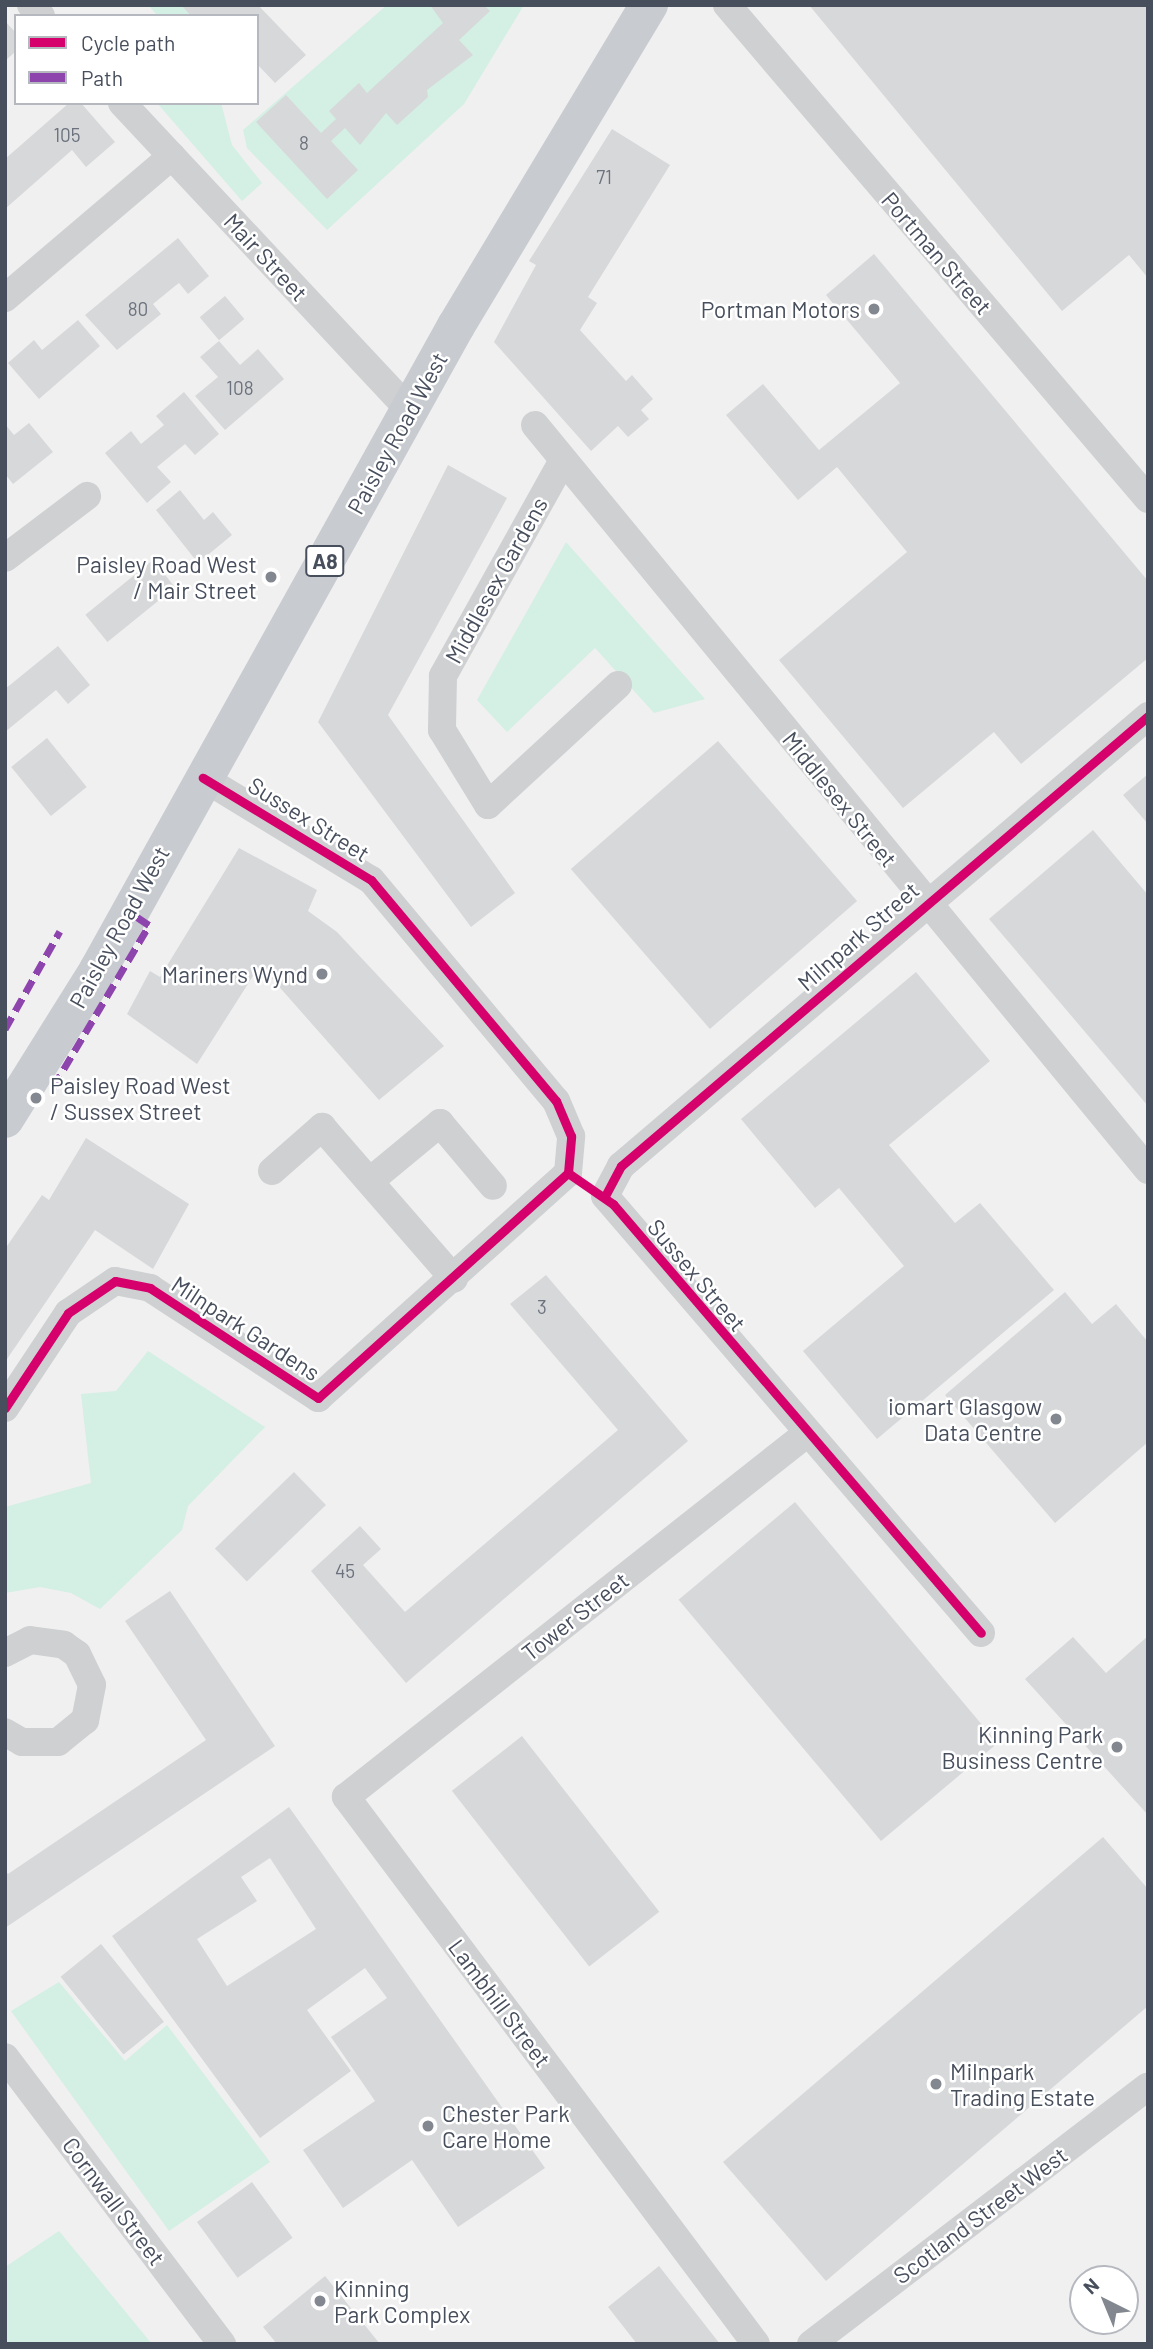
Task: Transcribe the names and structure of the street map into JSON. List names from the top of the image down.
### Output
{
  "streets": {
    "main road": ["Paisley Road West", "A8"],
    "street": [
      "Portman Street",
      "Mair Street",
      "Middlesex Gardens",
      "Middlesex Street",
      "Sussex Street",
      "Milnpark Street",
      "Milnpark Gardens",
      "Tower Street",
      "Lambhill Street",
      "Cornwall Street",
      "Scotland Street West"
    ]
  },
  "crossings": [
    ["Mair Street", "Paisley Road West"],
    ["Paisley Road West", "Sussex Street"],
    ["Middlesex Gardens", "Middlesex Street"],
    ["Middlesex Street", "Milnpark Street"],
    ["Sussex Street", "Milnpark Street"],
    ["Sussex Street", "Milnpark Gardens"],
    ["Sussex Street", "Tower Street"],
    ["Tower Street", "Lambhill Street"]
  ],
  "places": [
    "Portman Motors",
    "Paisley Road West / Mair Street",
    "Mariners Wynd",
    "Paisley Road West / Sussex Street",
    "iomart Glasgow Data Centre",
    "Kinning Park Business Centre",
    "Milnpark Trading Estate",
    "Chester Park Care Home",
    "Kinning Park Complex"
  ],
  "house_numbers": [
    "105",
    "8",
    "71",
    "80",
    "108",
    "3",
    "45"
  ],
  "legend": ["Cycle path", "Path"],
  "north": "top left"
}
